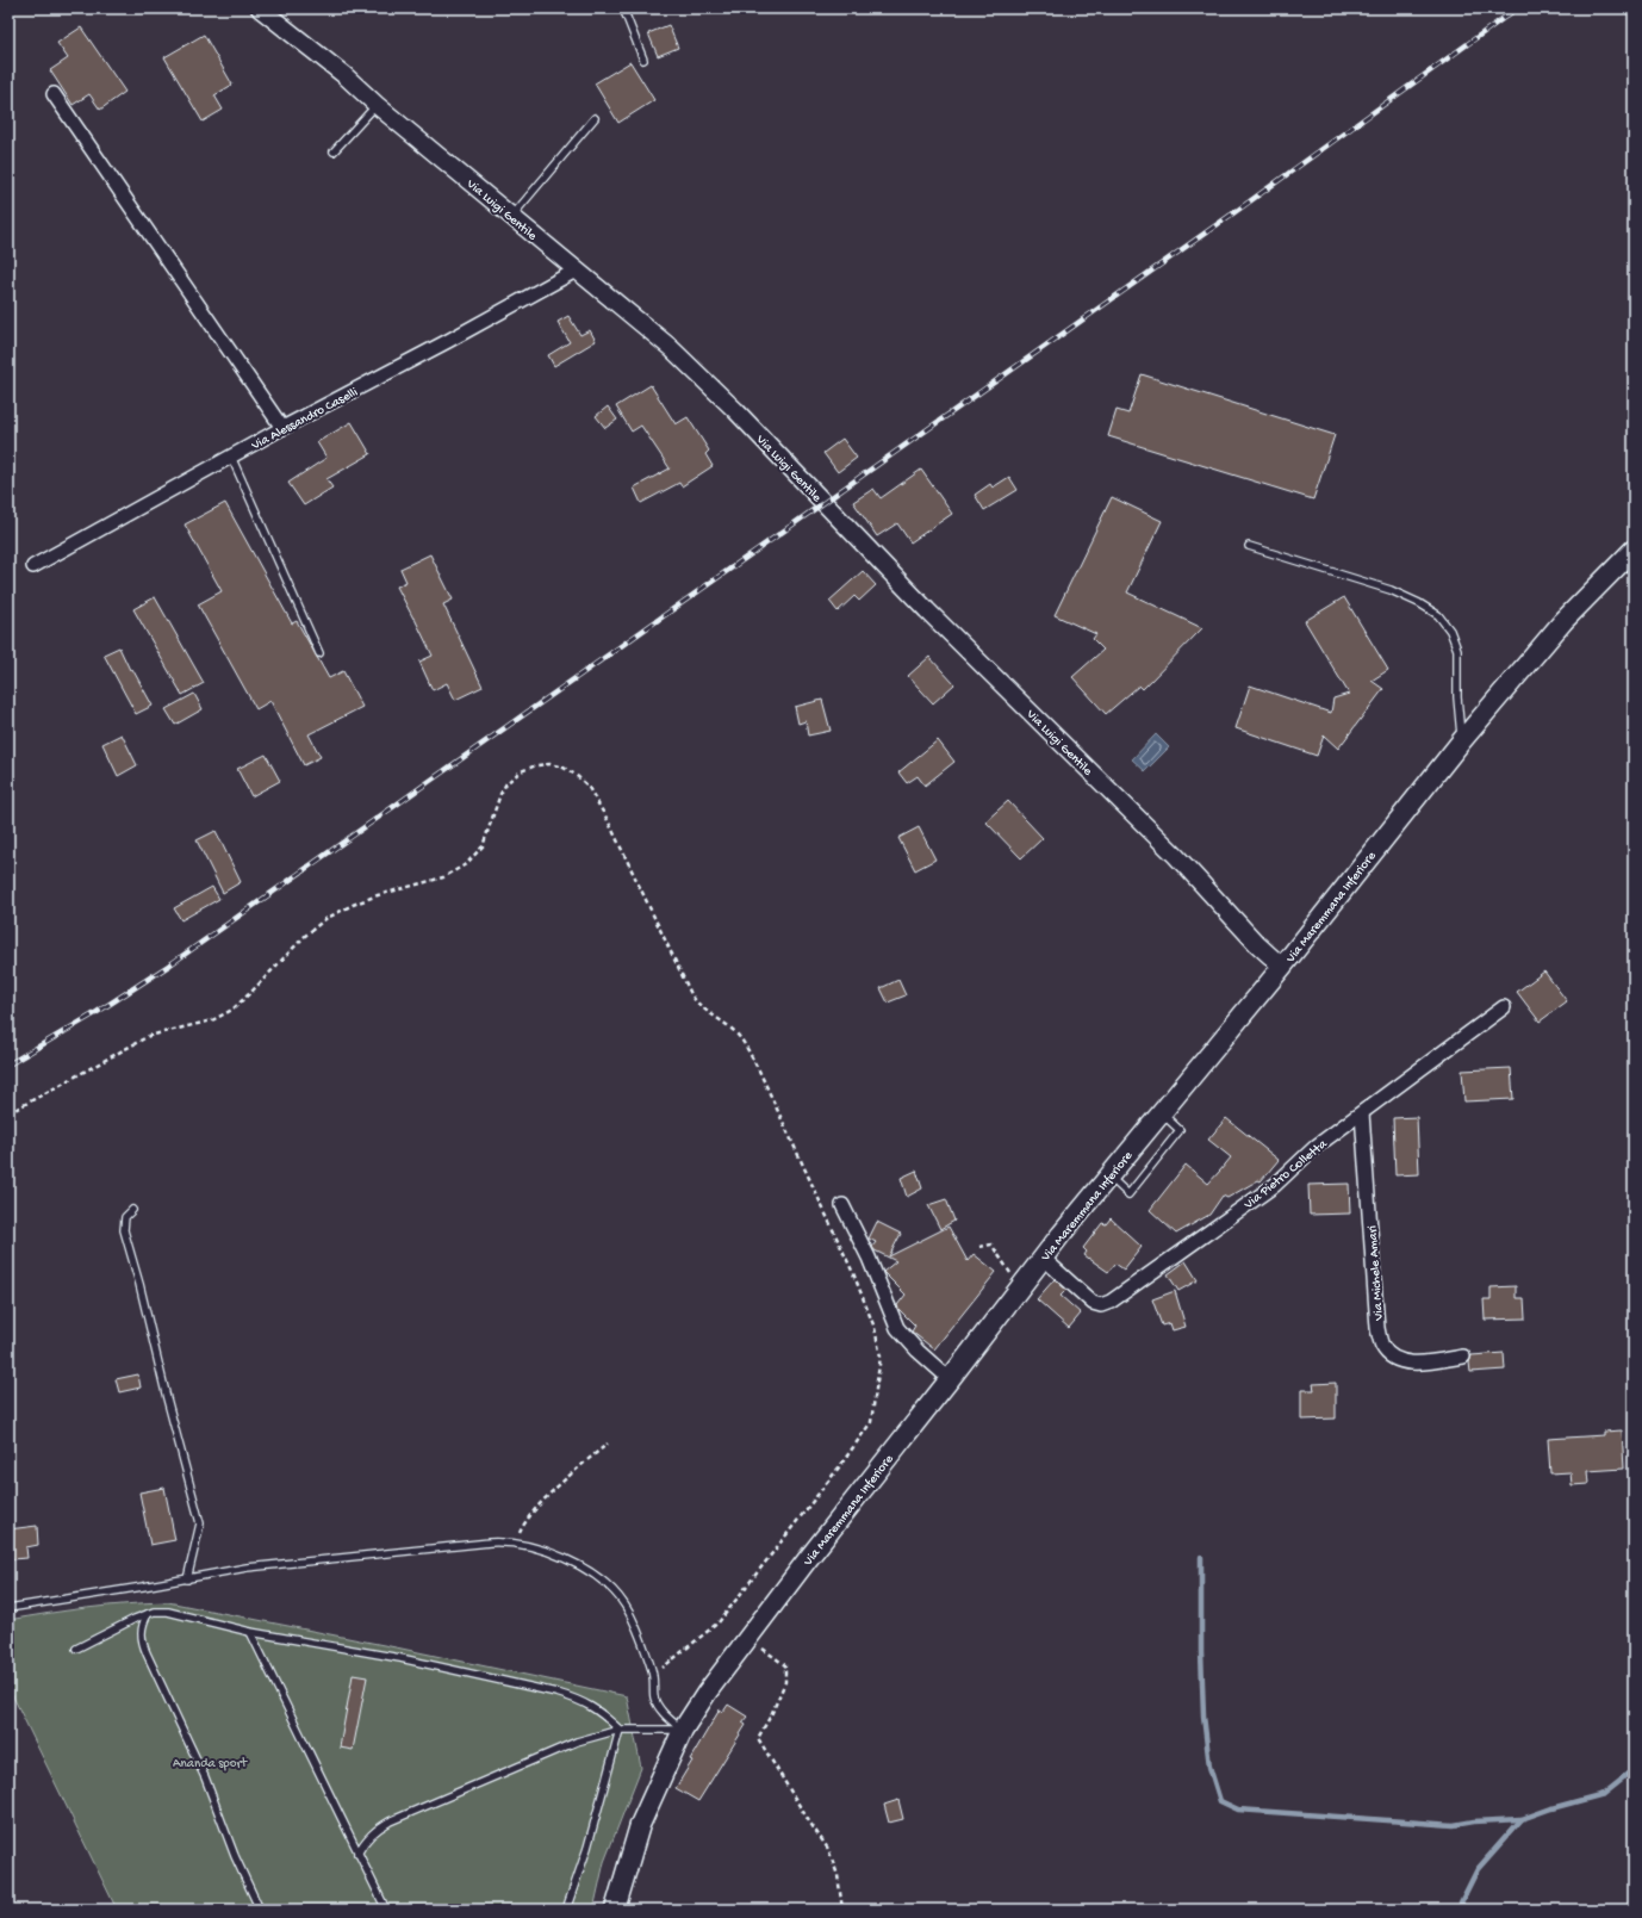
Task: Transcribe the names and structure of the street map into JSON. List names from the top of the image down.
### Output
{
  "streets": {
    "main road": ["Via Maremmana Inferiore"],
    "street": [
      "Via Luigi Gentile",
      "Via Alessandro Caselli",
      "Via Pietro Colletta",
      "Via Michele Amari"
    ]
  },
  "crossings": [
    ["Via Luigi Gentile", "Via Alessandro Caselli"],
    ["Via Luigi Gentile", "Via Maremmana Inferiore"],
    ["Via Maremmana Inferiore", "Via Pietro Colletta"],
    ["Via Pietro Colletta", "Via Michele Amari"]
  ],
  "parks": ["Ananda sport"]
}
